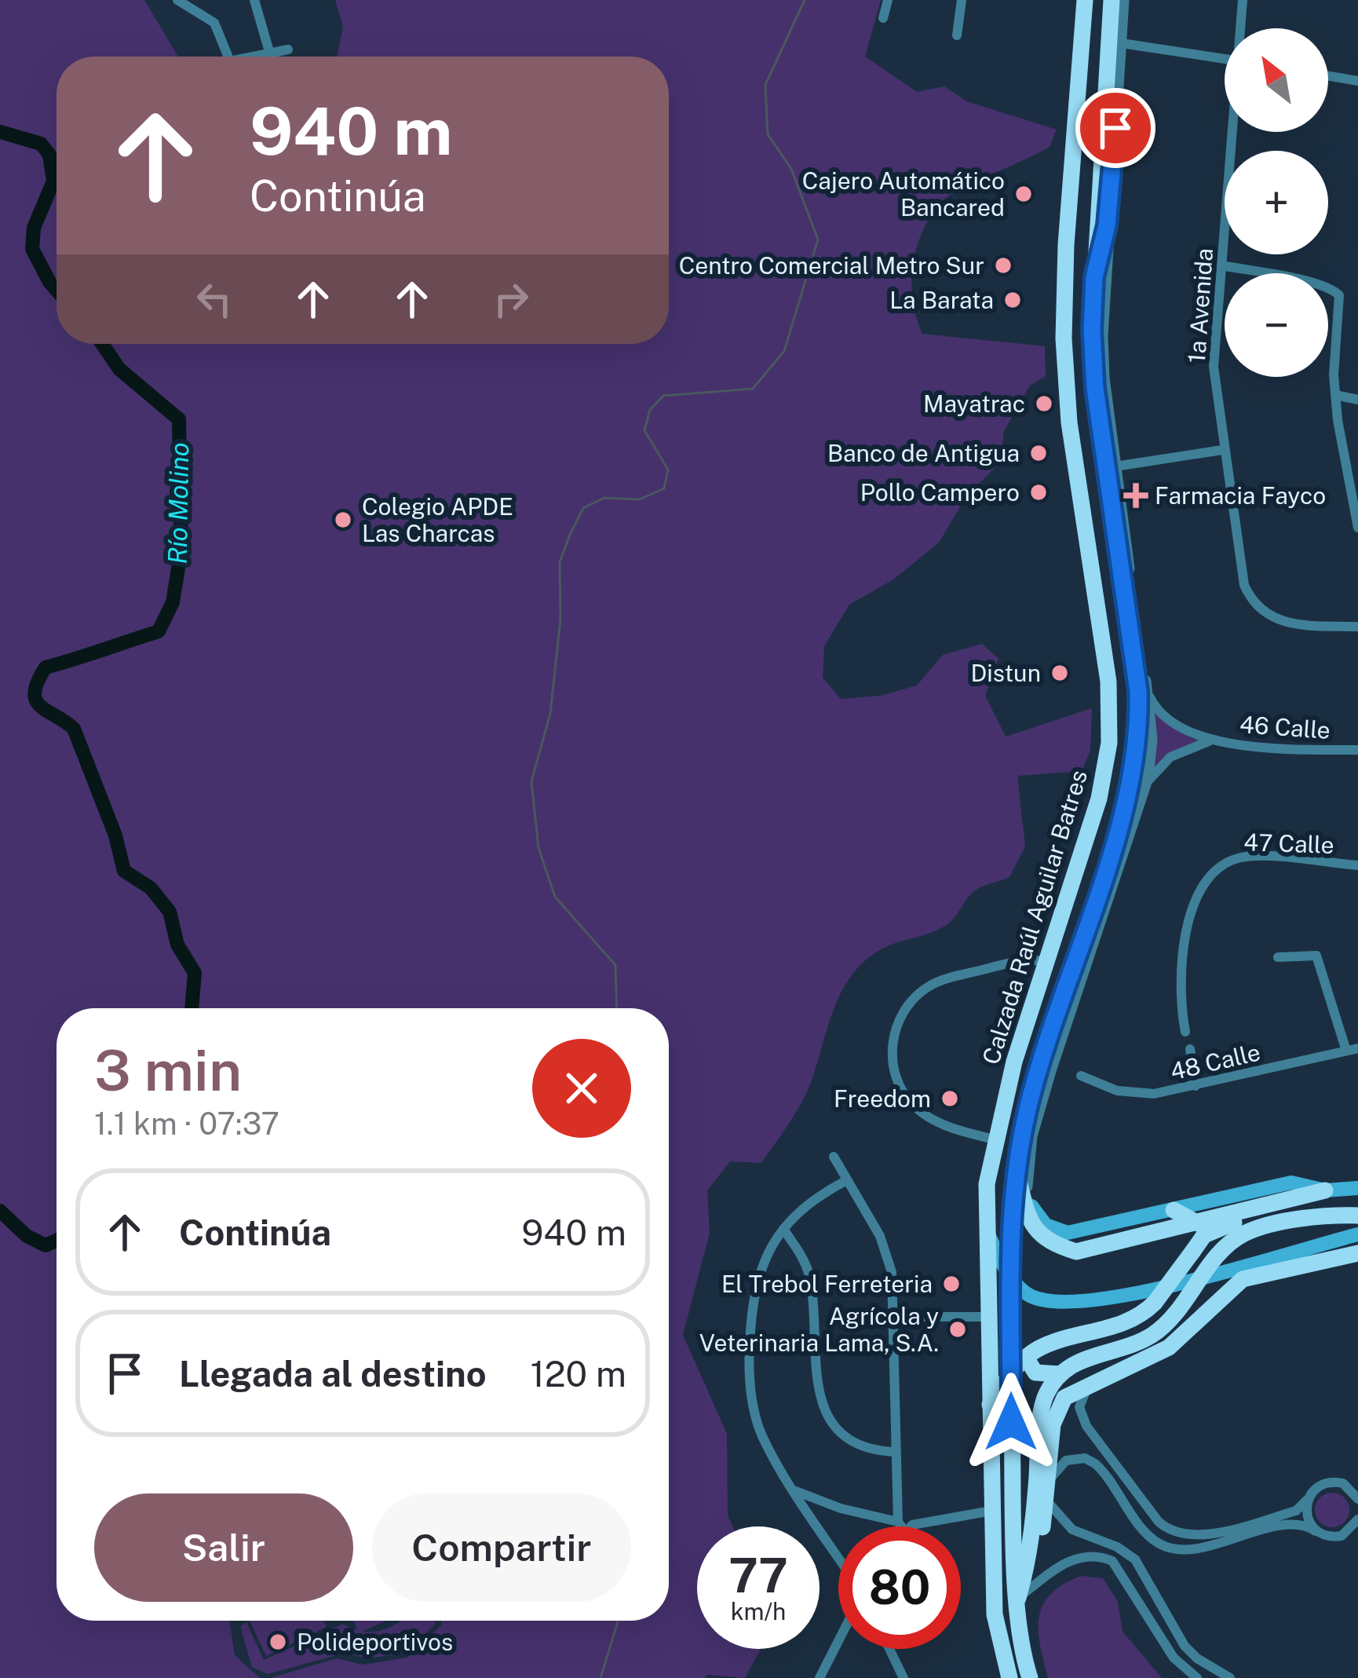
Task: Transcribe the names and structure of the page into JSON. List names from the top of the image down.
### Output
{
  "streets": {
    "highway": ["Calzada Raúl Aguilar Batres"],
    "street": [
      "1a Avenida",
      "46 Calle",
      "47 Calle",
      "48 Calle"
    ]
  },
  "water": ["Río Molino"],
  "places": {
    "other": [
      "Cajero Automático Bancared",
      "Centro Comercial Metro Sur",
      "La Barata",
      "Mayatrac",
      "Banco de Antigua",
      "Pollo Campero",
      "Colegio APDE Las Charcas",
      "Distun",
      "Freedom",
      "El Trebol Ferreteria",
      "Agrícola y Veterinaria Lama, S.A.",
      "Polideportivos"
    ],
    "health": ["Farmacia Fayco"]
  },
  "north": "top left",
  "page": {
    "map_buttons": ["+", "−"],
    "turn": ["940 m", "Continúa"],
    "heading": ["3 min", "1.1 km · 07:37"],
    "list": [
      {
        "name": "Continúa",
        "value": "940 m"
      },
      {
        "name": "Llegada al destino",
        "value": "120 m"
      }
    ],
    "buttons": ["Salir", "Compartir"],
    "speed": "77 km/h",
    "limit": "80"
  }
}
